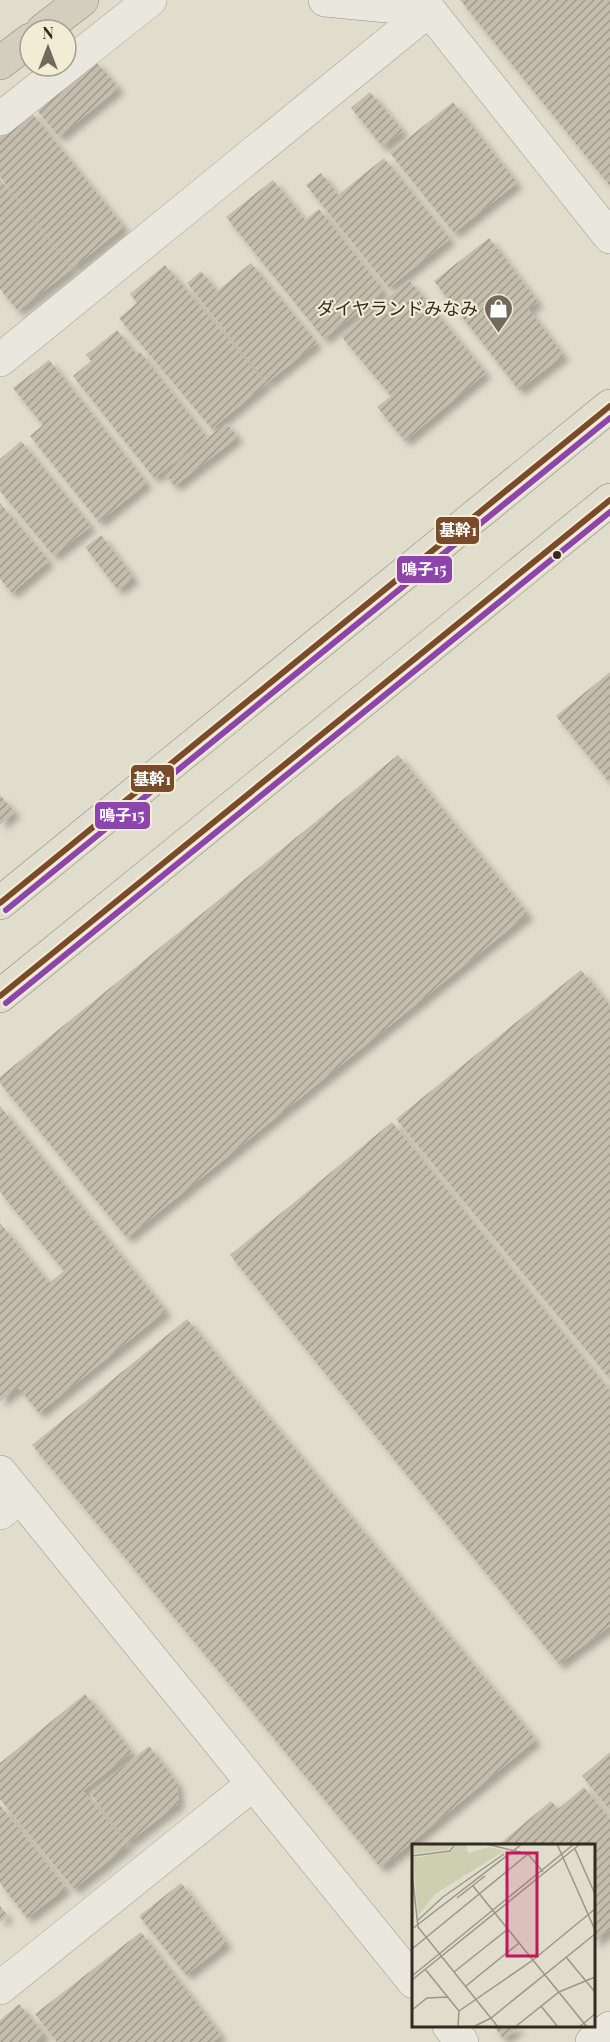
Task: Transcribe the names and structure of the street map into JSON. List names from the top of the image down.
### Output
{
  "places": {
    "shop": ["ダイヤランドみなみ"]
  },
  "lines": ["transit line 基幹1", "transit line 鳴子15"],
  "north": "top"
}
